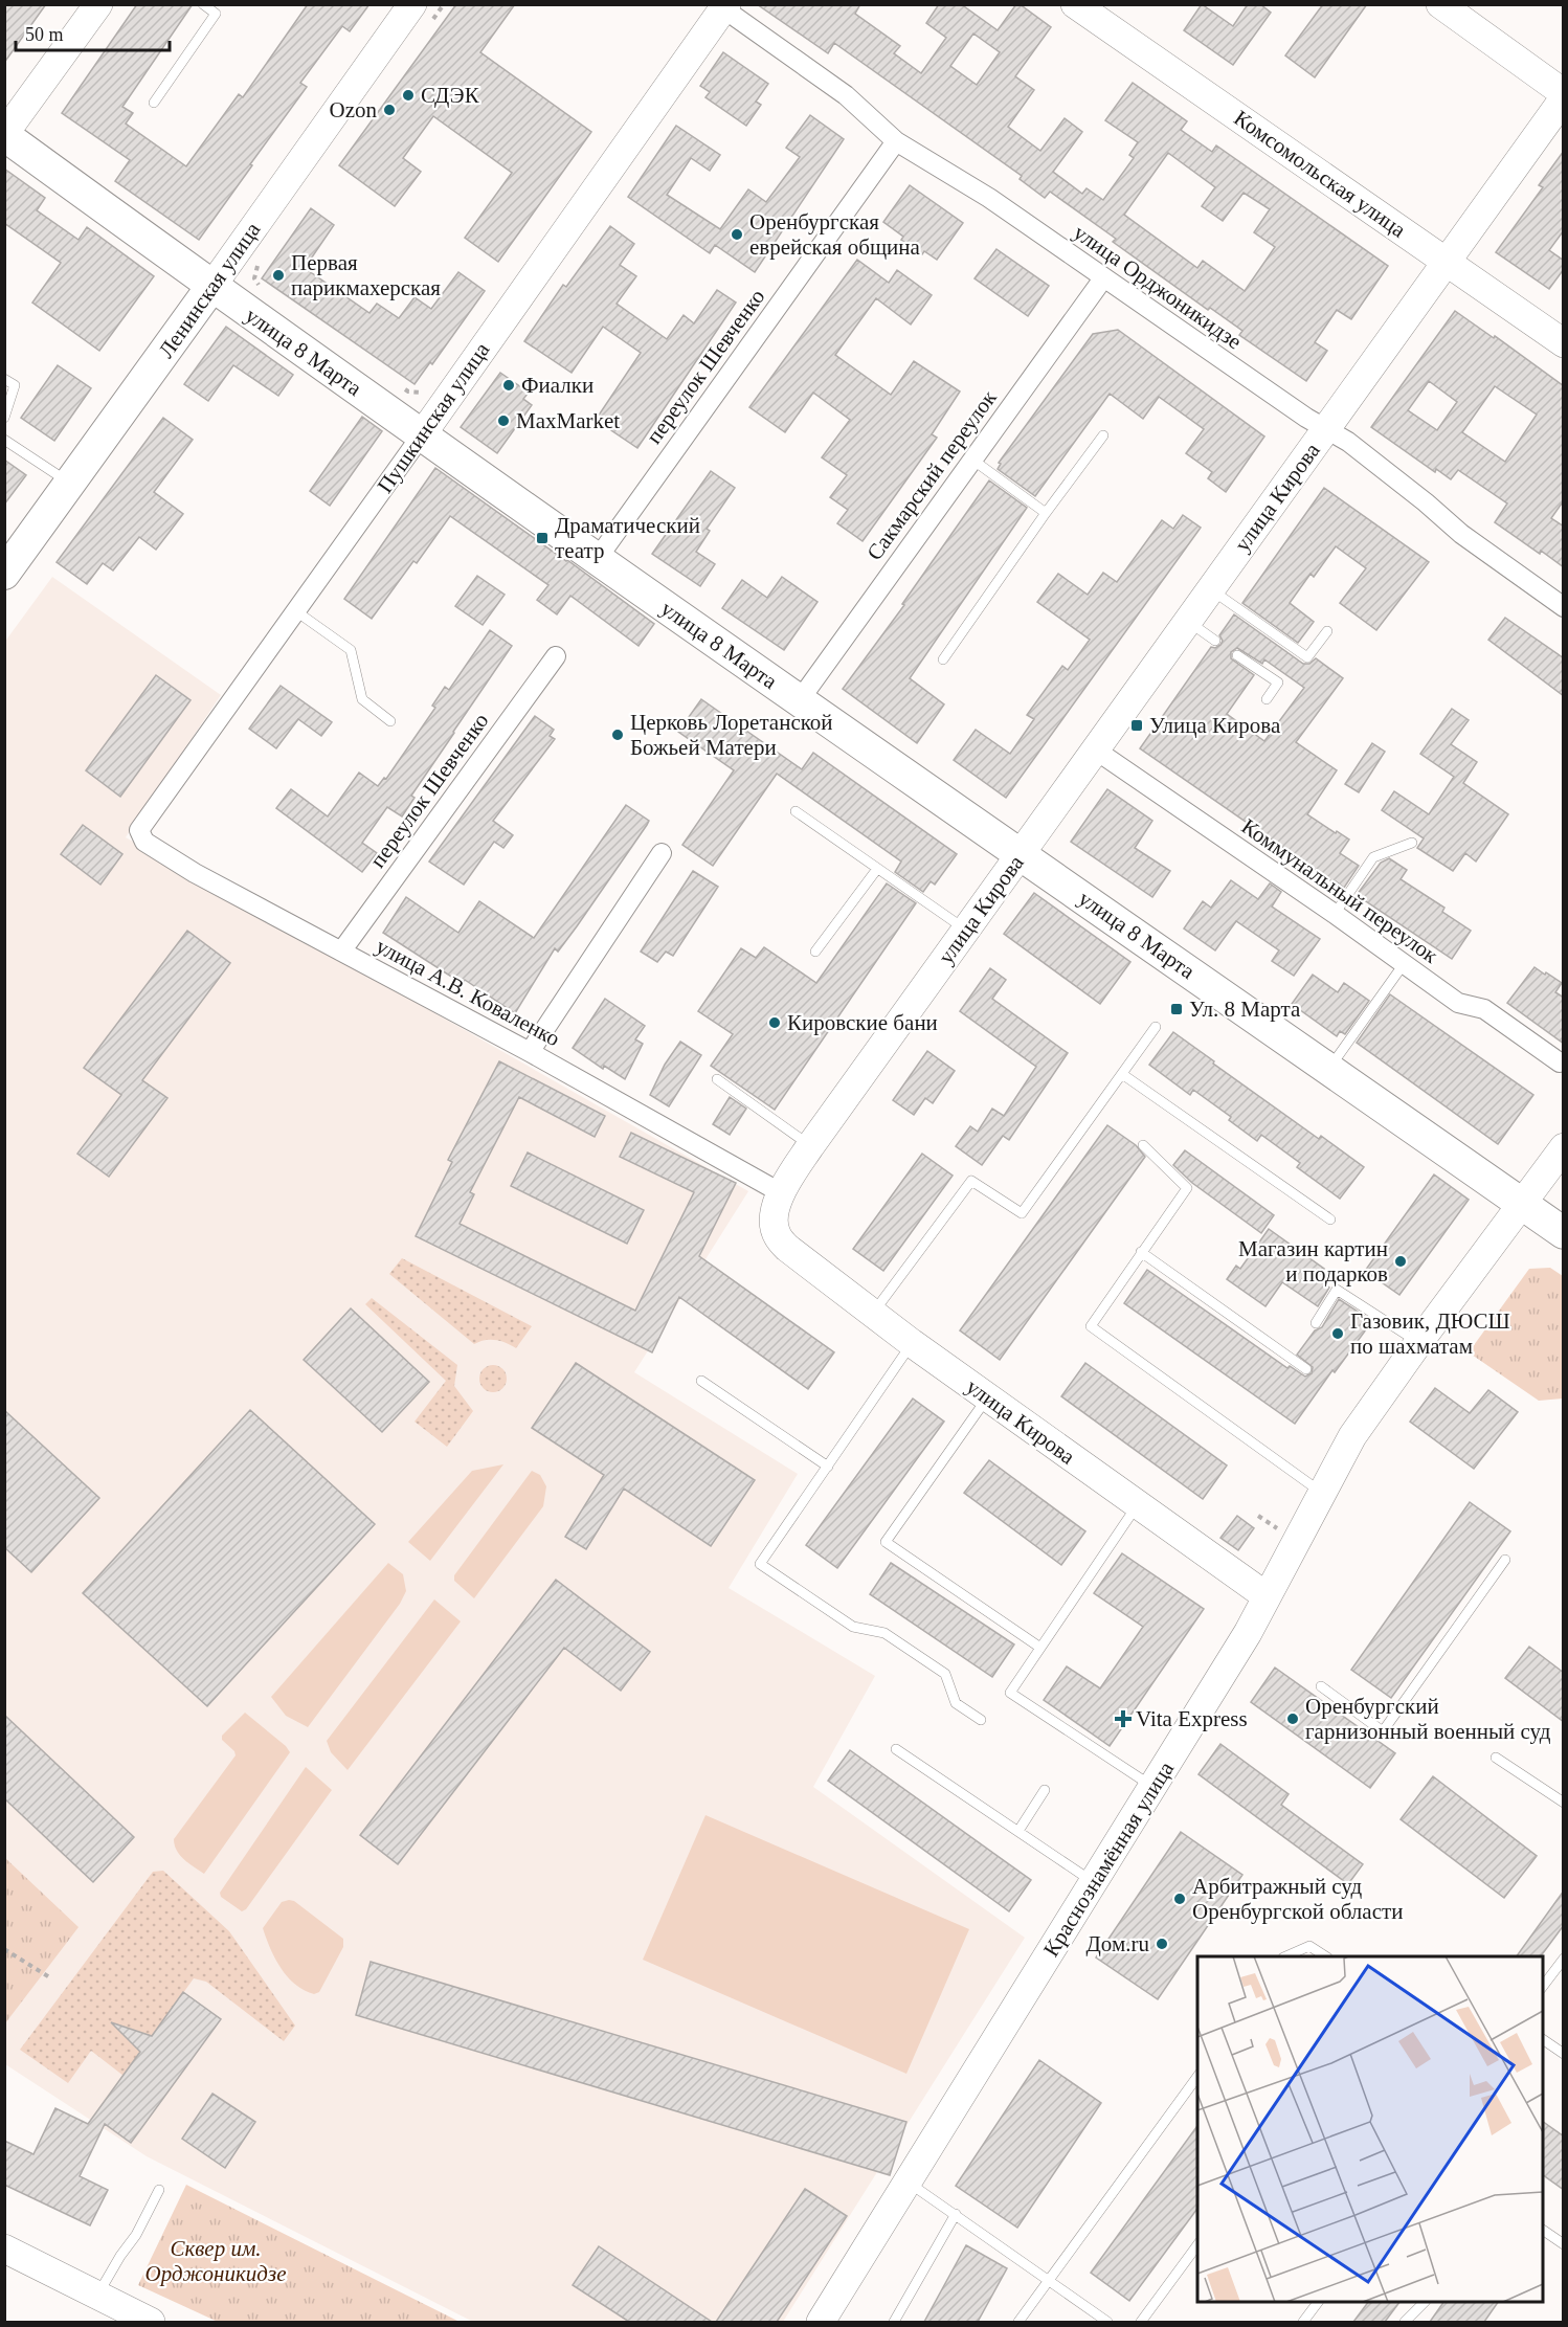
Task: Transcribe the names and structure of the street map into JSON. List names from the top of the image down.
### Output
{
  "streets": {
    "main road": [
      "Комсомольская улица",
      "Ленинская улица",
      "улица 8 Марта",
      "Пушкинская улица",
      "улица Кирова",
      "Краснознамённая улица"
    ],
    "street": [
      "улица Орджоникидзе",
      "переулок Шевченко",
      "Сакмарский переулок",
      "Коммунальный переулок",
      "улица А.В. Коваленко"
    ]
  },
  "crossings": [
    ["Комсомольская улица", "улица Кирова"],
    ["улица Орджоникидзе", "переулок Шевченко"],
    ["улица Орджоникидзе", "Пушкинская улица"],
    ["улица Орджоникидзе", "Сакмарский переулок"],
    ["улица Орджоникидзе", "улица Кирова"],
    ["Ленинская улица", "улица 8 Марта"],
    ["улица 8 Марта", "переулок Шевченко"],
    ["улица 8 Марта", "Пушкинская улица"],
    ["улица 8 Марта", "Сакмарский переулок"],
    ["улица 8 Марта", "улица Кирова"],
    ["улица 8 Марта", "Краснознамённая улица"],
    ["переулок Шевченко", "улица А.В. Коваленко"],
    ["Пушкинская улица", "улица А.В. Коваленко"],
    ["улица Кирова", "Коммунальный переулок"],
    ["улица Кирова", "улица А.В. Коваленко"],
    ["улица Кирова", "Краснознамённая улица"]
  ],
  "parks": ["Сквер им. Орджоникидзе"],
  "places": {
    "other": [
      "СДЭК",
      "Ozon",
      "Оренбургская еврейская община",
      "Первая парикмахерская",
      "Фиалки",
      "MaxMarket",
      "Церковь Лоретанской Божьей Матери",
      "Кировские бани",
      "Магазин картин и подарков",
      "Газовик, ДЮСШ по шахматам",
      "Оренбургский гарнизонный военный суд",
      "Арбитражный суд Оренбургской области",
      "Дом.ru"
    ],
    "transit": ["Драматический театр", "Улица Кирова", "Ул. 8 Марта"],
    "health": ["Vita Express"]
  },
  "scale_bar": "50 m"
}
